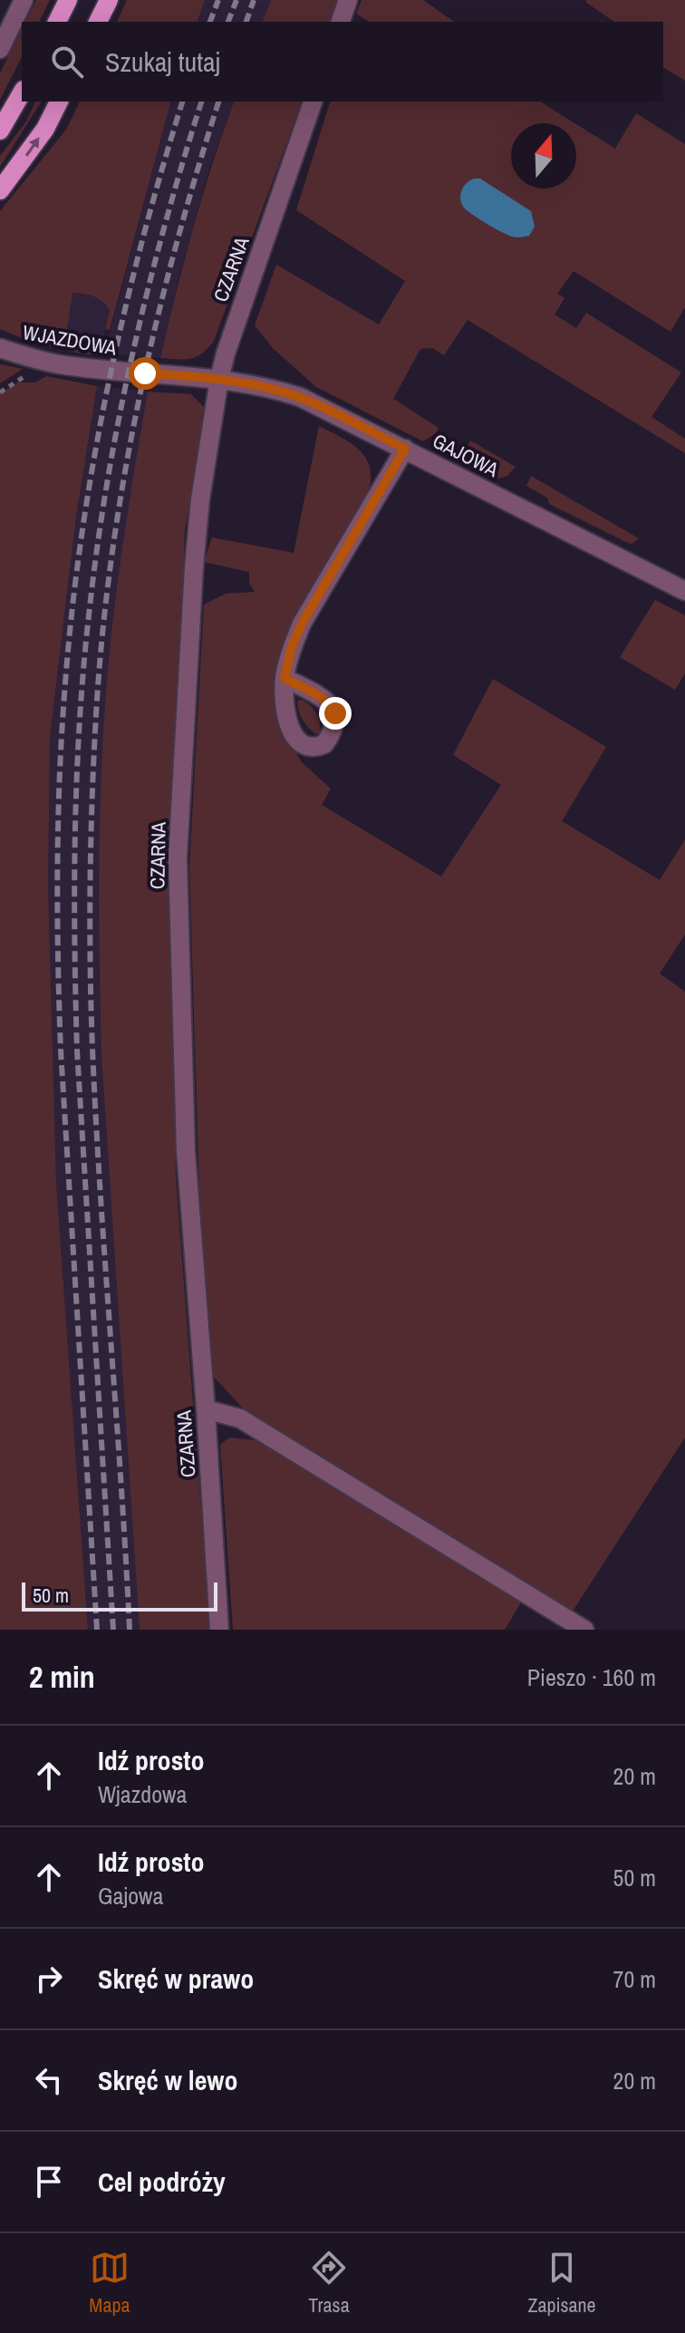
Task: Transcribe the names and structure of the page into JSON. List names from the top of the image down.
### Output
{
  "streets": {
    "street": ["CZARNA", "WJAZDOWA", "GAJOWA"]
  },
  "crossings": [
    ["CZARNA", "WJAZDOWA"],
    ["CZARNA", "GAJOWA"],
    ["WJAZDOWA", "GAJOWA"]
  ],
  "scale_bar": "50 m",
  "north": "top",
  "page": {
    "search": "Szukaj tutaj",
    "scale": "50 m",
    "heading": ["2 min", "Pieszo · 160 m"],
    "list": [
      ["Idź prosto", "Wjazdowa", "20 m"],
      ["Idź prosto", "Gajowa", "50 m"],
      ["Skręć w prawo", "70 m"],
      ["Skręć w lewo", "20 m"],
      "Cel podróży"
    ],
    "nav": ["Mapa", "Trasa", "Zapisane"]
  }
}
